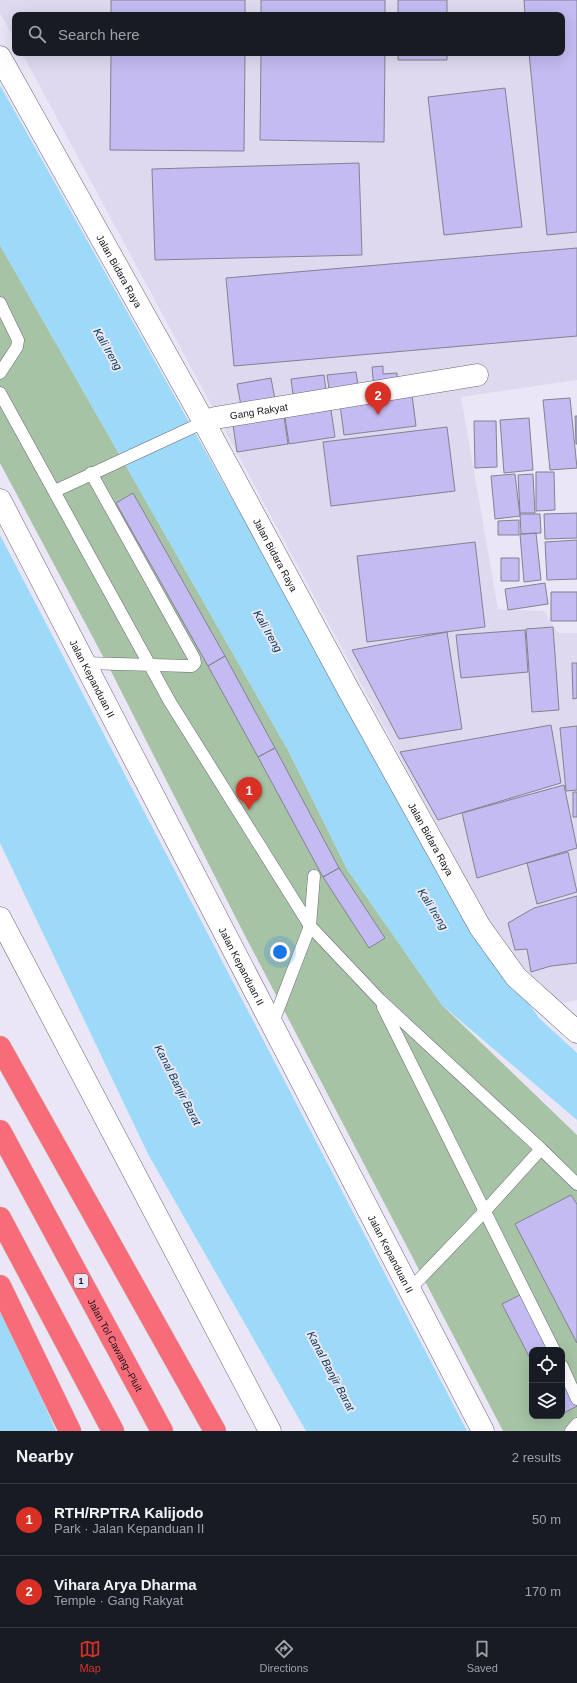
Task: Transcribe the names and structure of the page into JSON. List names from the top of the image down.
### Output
{
  "streets": {
    "highway": ["1", "Jalan Tol Cawang–Pluit"],
    "street": ["Jalan Bidara Raya", "Gang Rakyat", "Jalan Kepanduan II"]
  },
  "crossings": [
    ["Jalan Bidara Raya", "Gang Rakyat"]
  ],
  "water": ["Kali Ireng", "Kanal Banjir Barat"],
  "page": {
    "search": "Search here",
    "pins": ["2", "1"],
    "heading": ["Nearby", "2 results"],
    "list": [
      {
        "mark": "1",
        "name": "RTH/RPTRA Kalijodo",
        "note": "Park · Jalan Kepanduan II",
        "value": "50 m"
      },
      {
        "mark": "2",
        "name": "Vihara Arya Dharma",
        "note": "Temple · Gang Rakyat",
        "value": "170 m"
      }
    ],
    "nav": ["Map", "Directions", "Saved"]
  }
}
